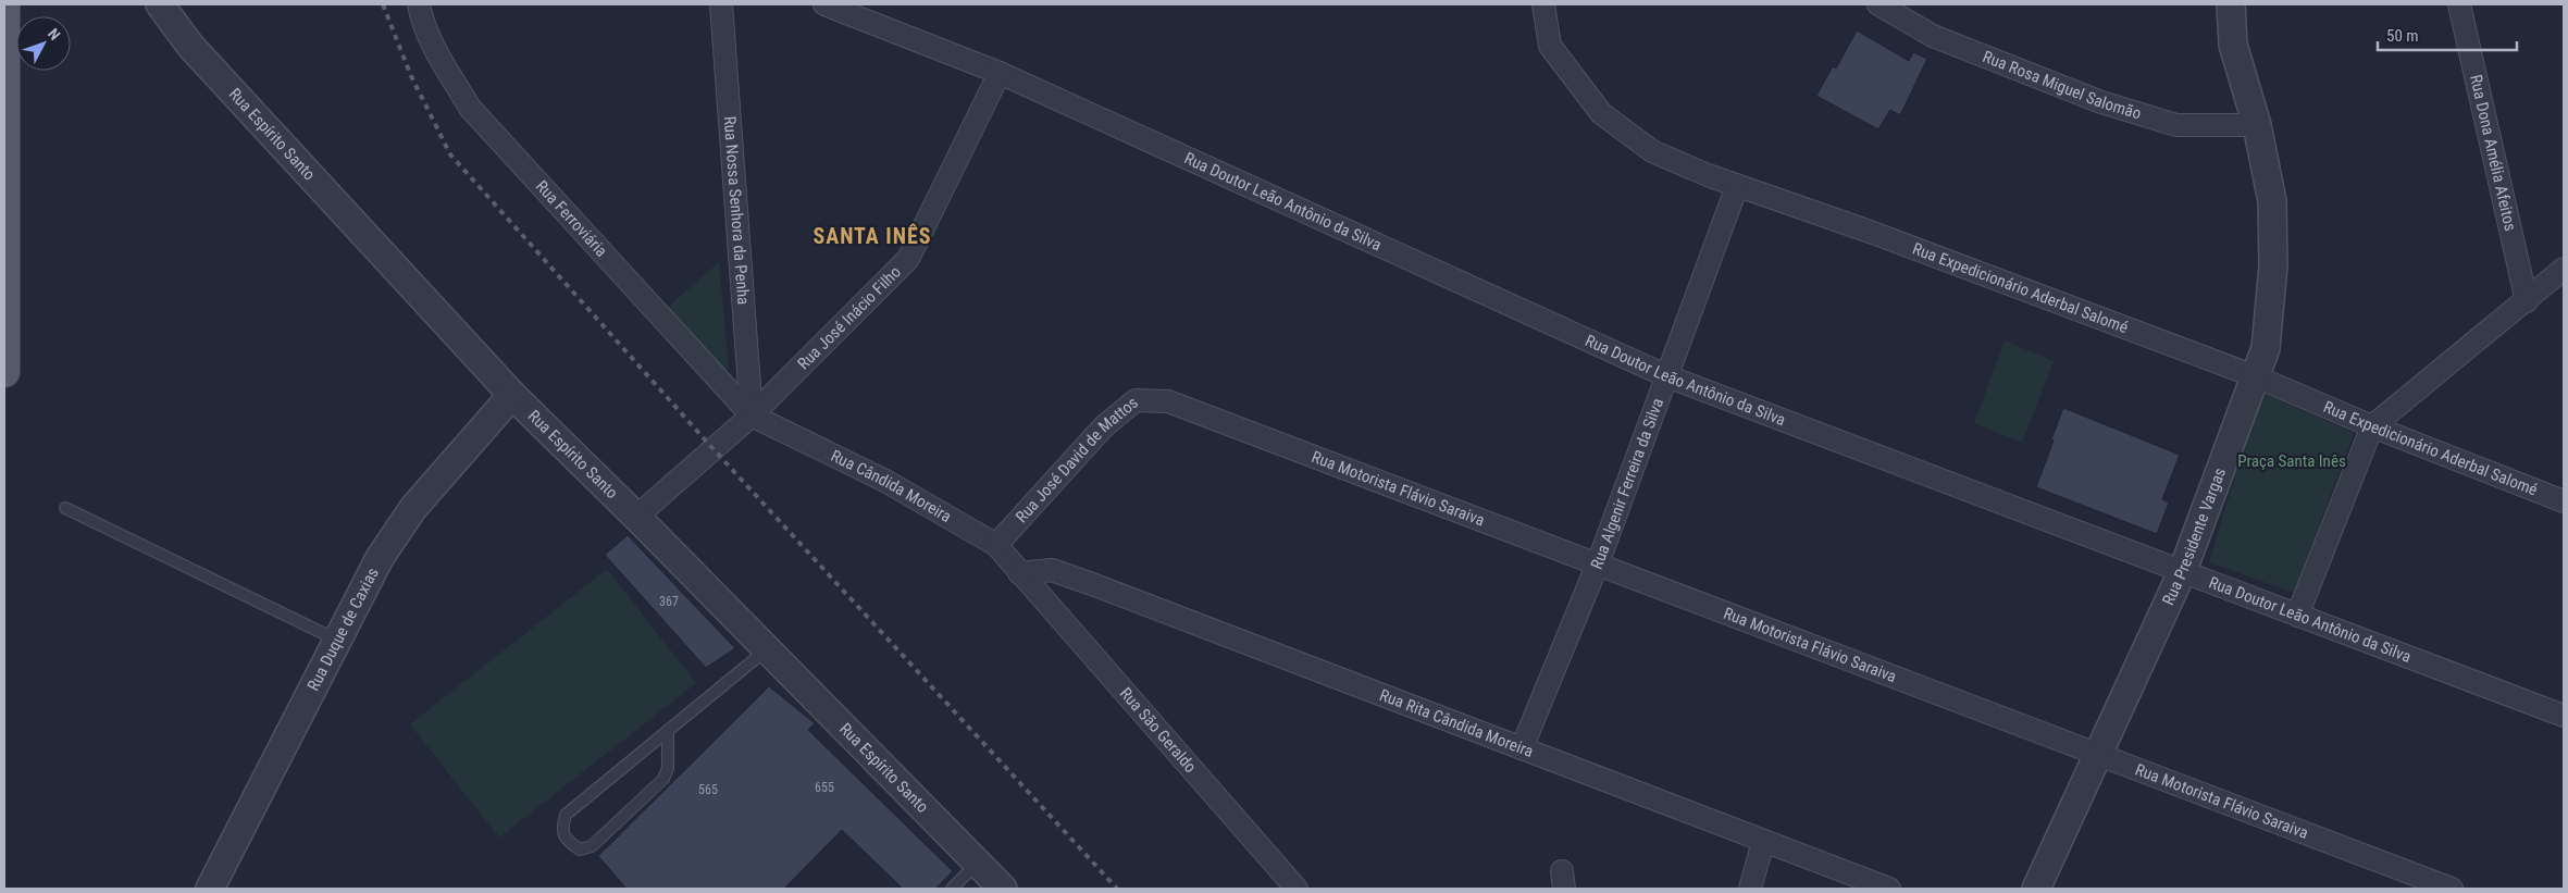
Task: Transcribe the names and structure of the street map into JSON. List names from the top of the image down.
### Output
{
  "streets": {
    "street": [
      "Rua Rosa Miguel Salomão",
      "Rua Espírito Santo",
      "Rua Dona Amélia Afeitos",
      "Rua Doutor Leão Antônio da Silva",
      "Rua Nossa Senhora da Penha",
      "Rua Ferroviária",
      "Rua Expedicionário Aderbal Salomé",
      "Rua José Inácio Filho",
      "Rua José David de Mattos",
      "Rua Algenir Ferreira da Silva",
      "Rua Cândida Moreira",
      "Rua Motorista Flávio Saraiva",
      "Rua Presidente Vargas",
      "Rua Duque de Caxias",
      "Rua Rita Cândida Moreira",
      "Rua São Geraldo"
    ]
  },
  "crossings": [
    ["Rua Rosa Miguel Salomão", "Rua Presidente Vargas"],
    ["Rua Espírito Santo", "Rua José Inácio Filho"],
    ["Rua Espírito Santo", "Rua Duque de Caxias"],
    ["Rua Doutor Leão Antônio da Silva", "Rua José Inácio Filho"],
    ["Rua Doutor Leão Antônio da Silva", "Rua Algenir Ferreira da Silva"],
    ["Rua Doutor Leão Antônio da Silva", "Rua Presidente Vargas"],
    ["Rua Nossa Senhora da Penha", "Rua Ferroviária"],
    ["Rua Nossa Senhora da Penha", "Rua José Inácio Filho"],
    ["Rua Nossa Senhora da Penha", "Rua Cândida Moreira"],
    ["Rua Ferroviária", "Rua José Inácio Filho"],
    ["Rua Ferroviária", "Rua Cândida Moreira"],
    ["Rua Expedicionário Aderbal Salomé", "Rua Algenir Ferreira da Silva"],
    ["Rua Expedicionário Aderbal Salomé", "Rua Presidente Vargas"],
    ["Rua José Inácio Filho", "Rua Cândida Moreira"],
    ["Rua José David de Mattos", "Rua Cândida Moreira"],
    ["Rua José David de Mattos", "Rua Motorista Flávio Saraiva"],
    ["Rua Algenir Ferreira da Silva", "Rua Motorista Flávio Saraiva"],
    ["Rua Algenir Ferreira da Silva", "Rua Rita Cândida Moreira"],
    ["Rua Cândida Moreira", "Rua Rita Cândida Moreira"],
    ["Rua Cândida Moreira", "Rua São Geraldo"],
    ["Rua Motorista Flávio Saraiva", "Rua Presidente Vargas"],
    ["Rua Rita Cândida Moreira", "Rua São Geraldo"]
  ],
  "districts": ["SANTA INÊS"],
  "parks": ["Praça Santa Inês"],
  "house_numbers": ["367", "655", "565"],
  "scale_bar": "50 m",
  "north": "top right"
}
